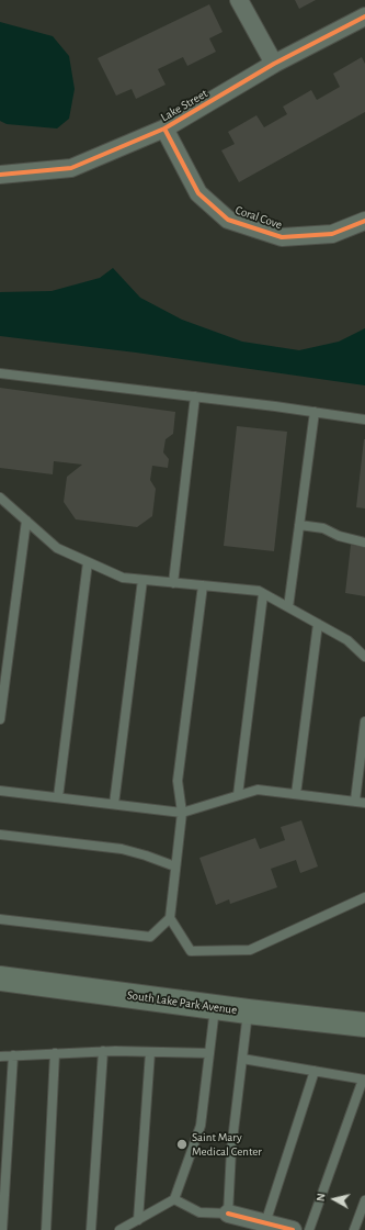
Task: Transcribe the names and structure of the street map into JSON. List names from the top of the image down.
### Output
{
  "streets": {
    "main road": ["South Lake Park Avenue"],
    "street": ["Lake Street", "Coral Cove"]
  },
  "crossings": [
    ["Lake Street", "Coral Cove"]
  ],
  "places": ["Saint Mary Medical Center"],
  "north": "left"
}
